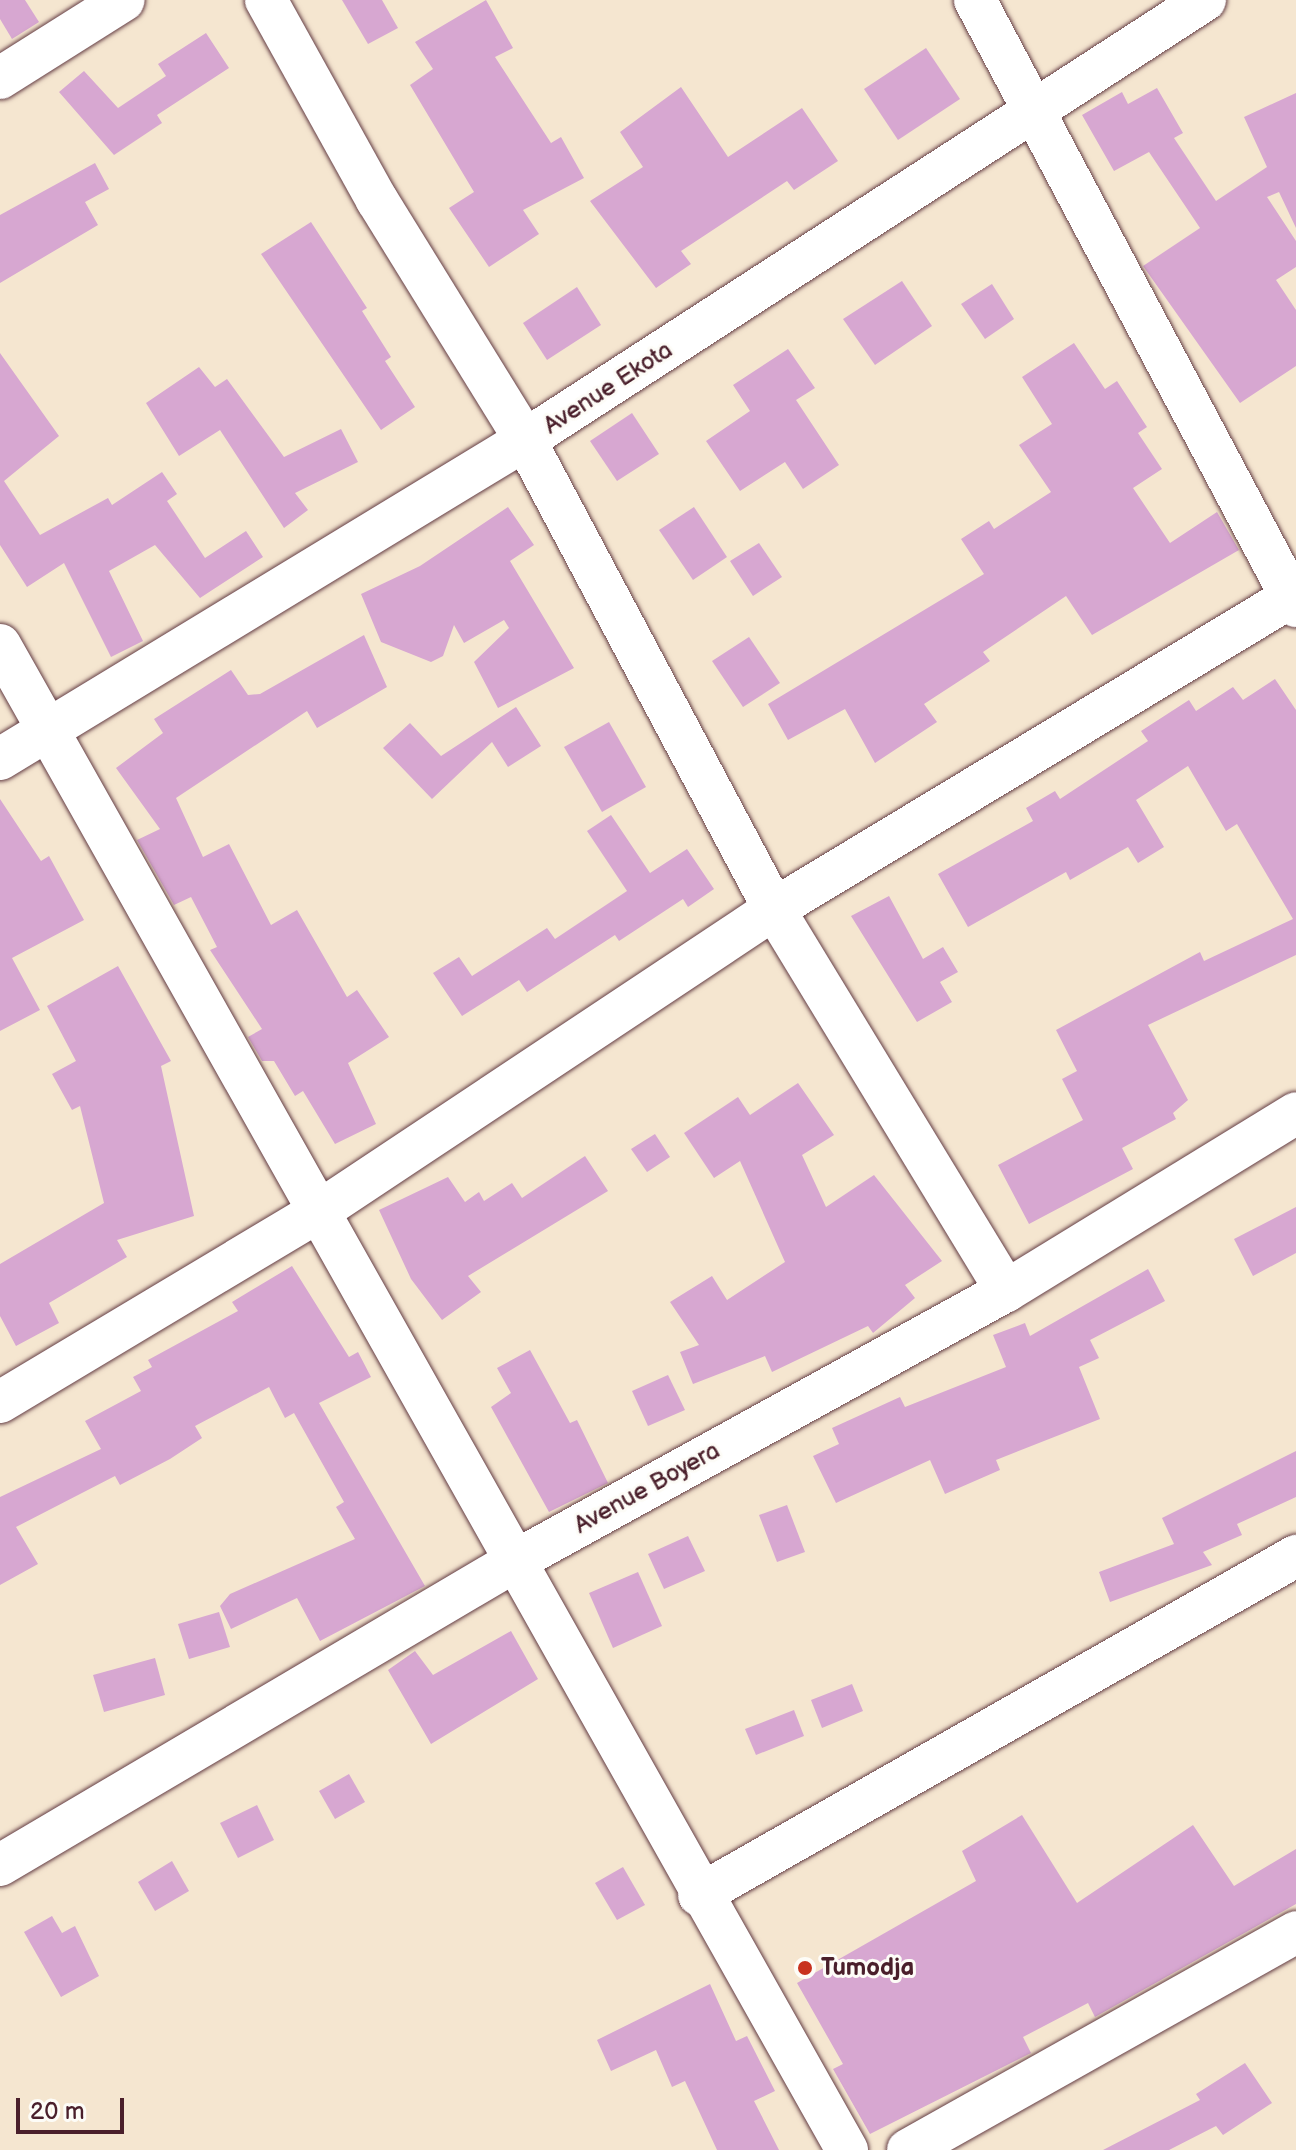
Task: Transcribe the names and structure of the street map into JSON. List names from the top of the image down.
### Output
{
  "streets": {
    "street": ["Avenue Ekota", "Avenue Boyera"]
  },
  "places": ["Tumodja"],
  "scale_bar": "20 m"
}
